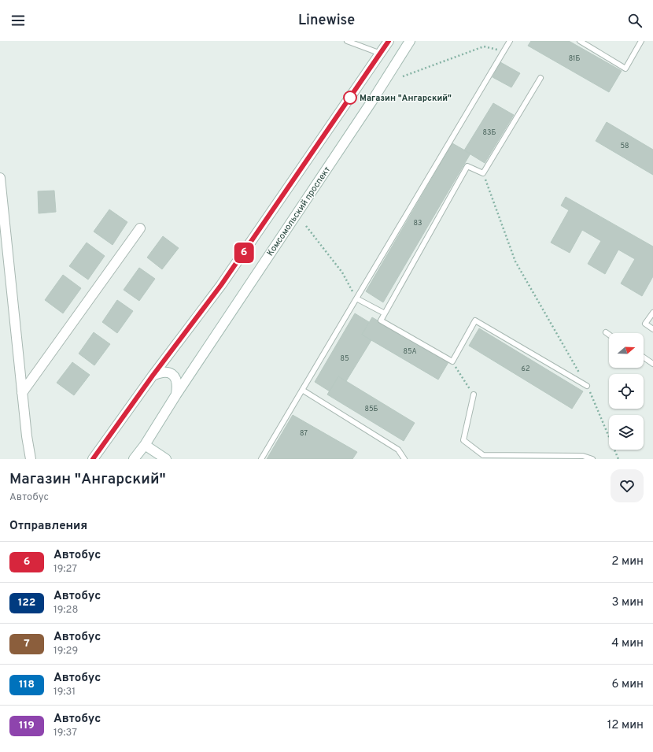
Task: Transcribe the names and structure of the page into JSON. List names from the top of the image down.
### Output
{
  "streets": {
    "main road": ["Комсомольский проспект"]
  },
  "places": ["Магазин \"Ангарский\""],
  "lines": ["bus line 6"],
  "house_numbers": [
    "81Б",
    "83Б",
    "58",
    "83",
    "85А",
    "85",
    "62",
    "85Б",
    "87"
  ],
  "north": "right",
  "page": {
    "header": "Linewise",
    "on_map": "6",
    "heading": [
      ["Магазин \"Ангарский\"", "Автобус"],
      "Отправления"
    ],
    "list": [
      {
        "mark": "6",
        "name": "Автобус",
        "note": "19:27",
        "value": "2 мин"
      },
      {
        "mark": "122",
        "name": "Автобус",
        "note": "19:28",
        "value": "3 мин"
      },
      {
        "mark": "7",
        "name": "Автобус",
        "note": "19:29",
        "value": "4 мин"
      },
      {
        "mark": "118",
        "name": "Автобус",
        "note": "19:31",
        "value": "6 мин"
      },
      {
        "mark": "119",
        "name": "Автобус",
        "note": "19:37",
        "value": "12 мин"
      }
    ]
  }
}
